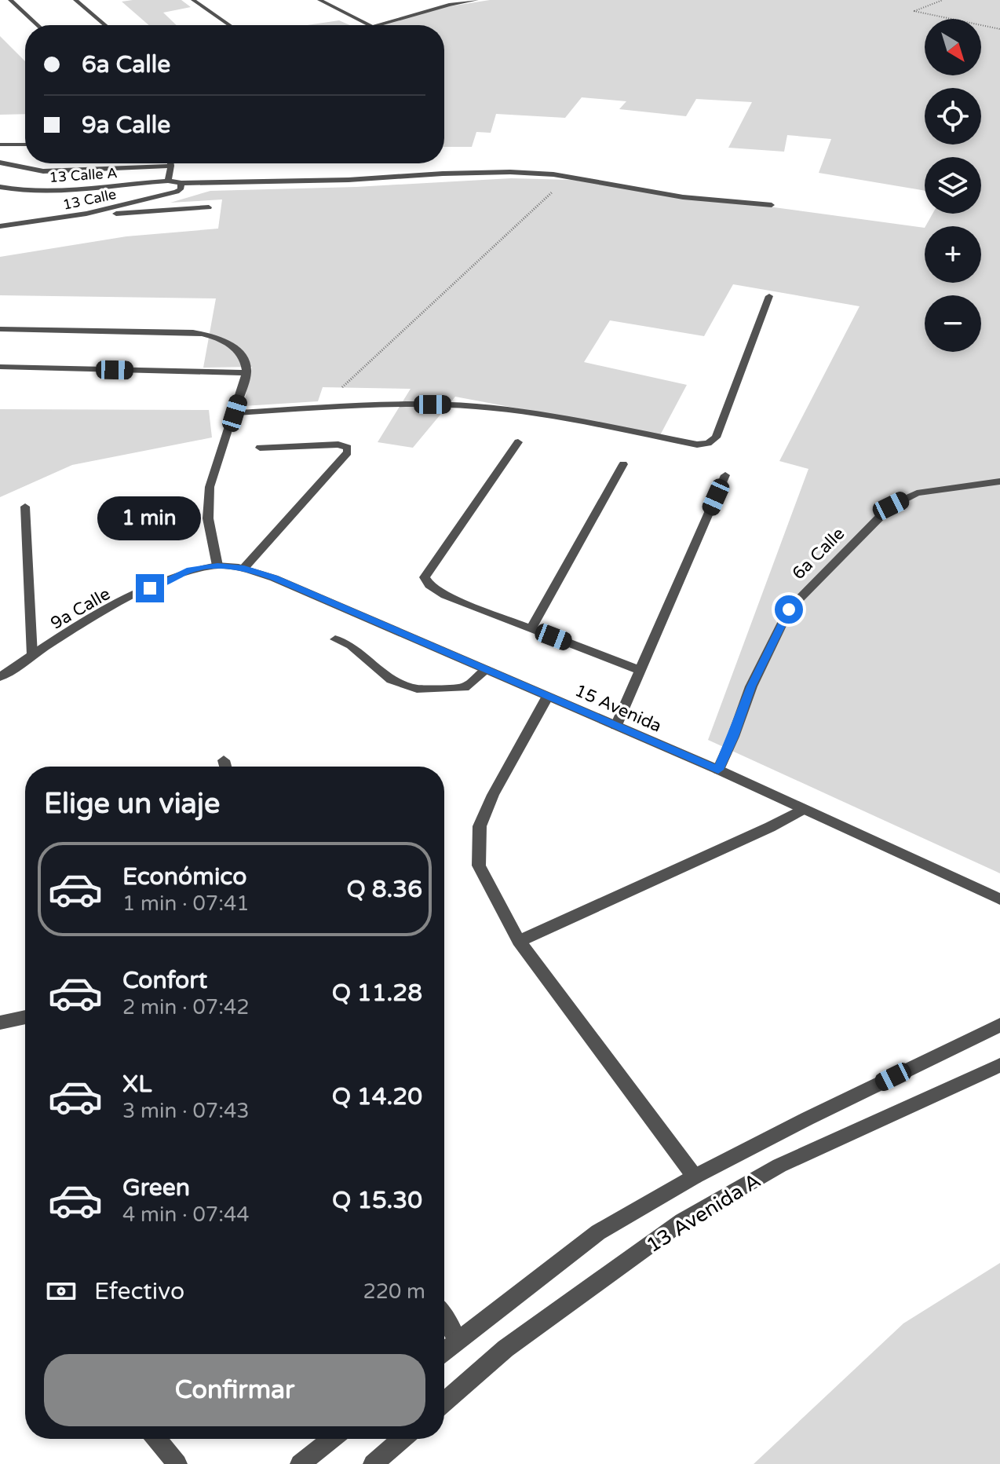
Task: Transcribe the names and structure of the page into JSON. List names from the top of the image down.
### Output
{
  "streets": {
    "street": [
      "13 Calle A",
      "13 Calle",
      "6a Calle",
      "9a Calle",
      "15 Avenida",
      "13 Avenida A"
    ]
  },
  "crossings": [
    ["13 Calle A", "13 Calle"],
    ["6a Calle", "15 Avenida"],
    ["9a Calle", "15 Avenida"]
  ],
  "north": "bottom right",
  "page": {
    "map_buttons": ["+", "−"],
    "banner": ["6a Calle", "9a Calle"],
    "bubble": "1 min",
    "heading": "Elige un viaje",
    "list": [
      {
        "name": "Económico",
        "note": "1 min · 07:41",
        "value": "Q 8.36"
      },
      {
        "name": "Confort",
        "note": "2 min · 07:42",
        "value": "Q 11.28"
      },
      {
        "name": "XL",
        "note": "3 min · 07:43",
        "value": "Q 14.20"
      },
      {
        "name": "Green",
        "note": "4 min · 07:44",
        "value": "Q 15.30"
      }
    ],
    "pay": ["Efectivo", "220 m"],
    "buttons": "Confirmar"
  }
}
